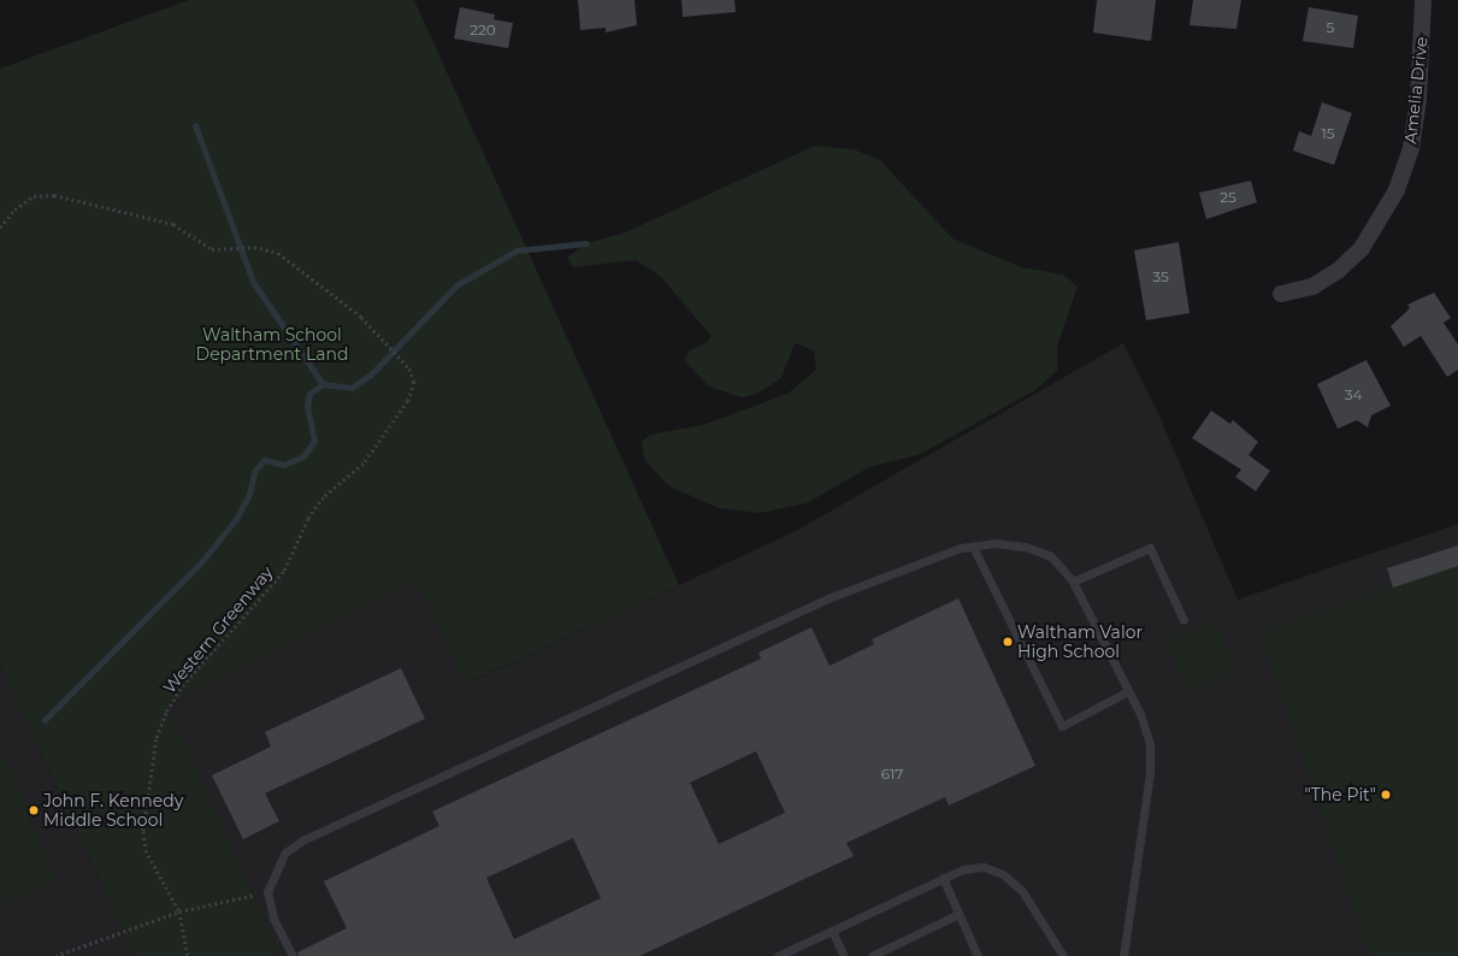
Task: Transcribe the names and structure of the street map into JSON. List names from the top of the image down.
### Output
{
  "streets": {
    "street": ["Amelia Drive"],
    "path": ["Western Greenway"]
  },
  "parks": ["Waltham School Department Land"],
  "places": ["Waltham Valor High School", "\"The Pit\"", "John F. Kennedy Middle School"],
  "house_numbers": [
    "5",
    "220",
    "15",
    "25",
    "35",
    "34",
    "617"
  ]
}
